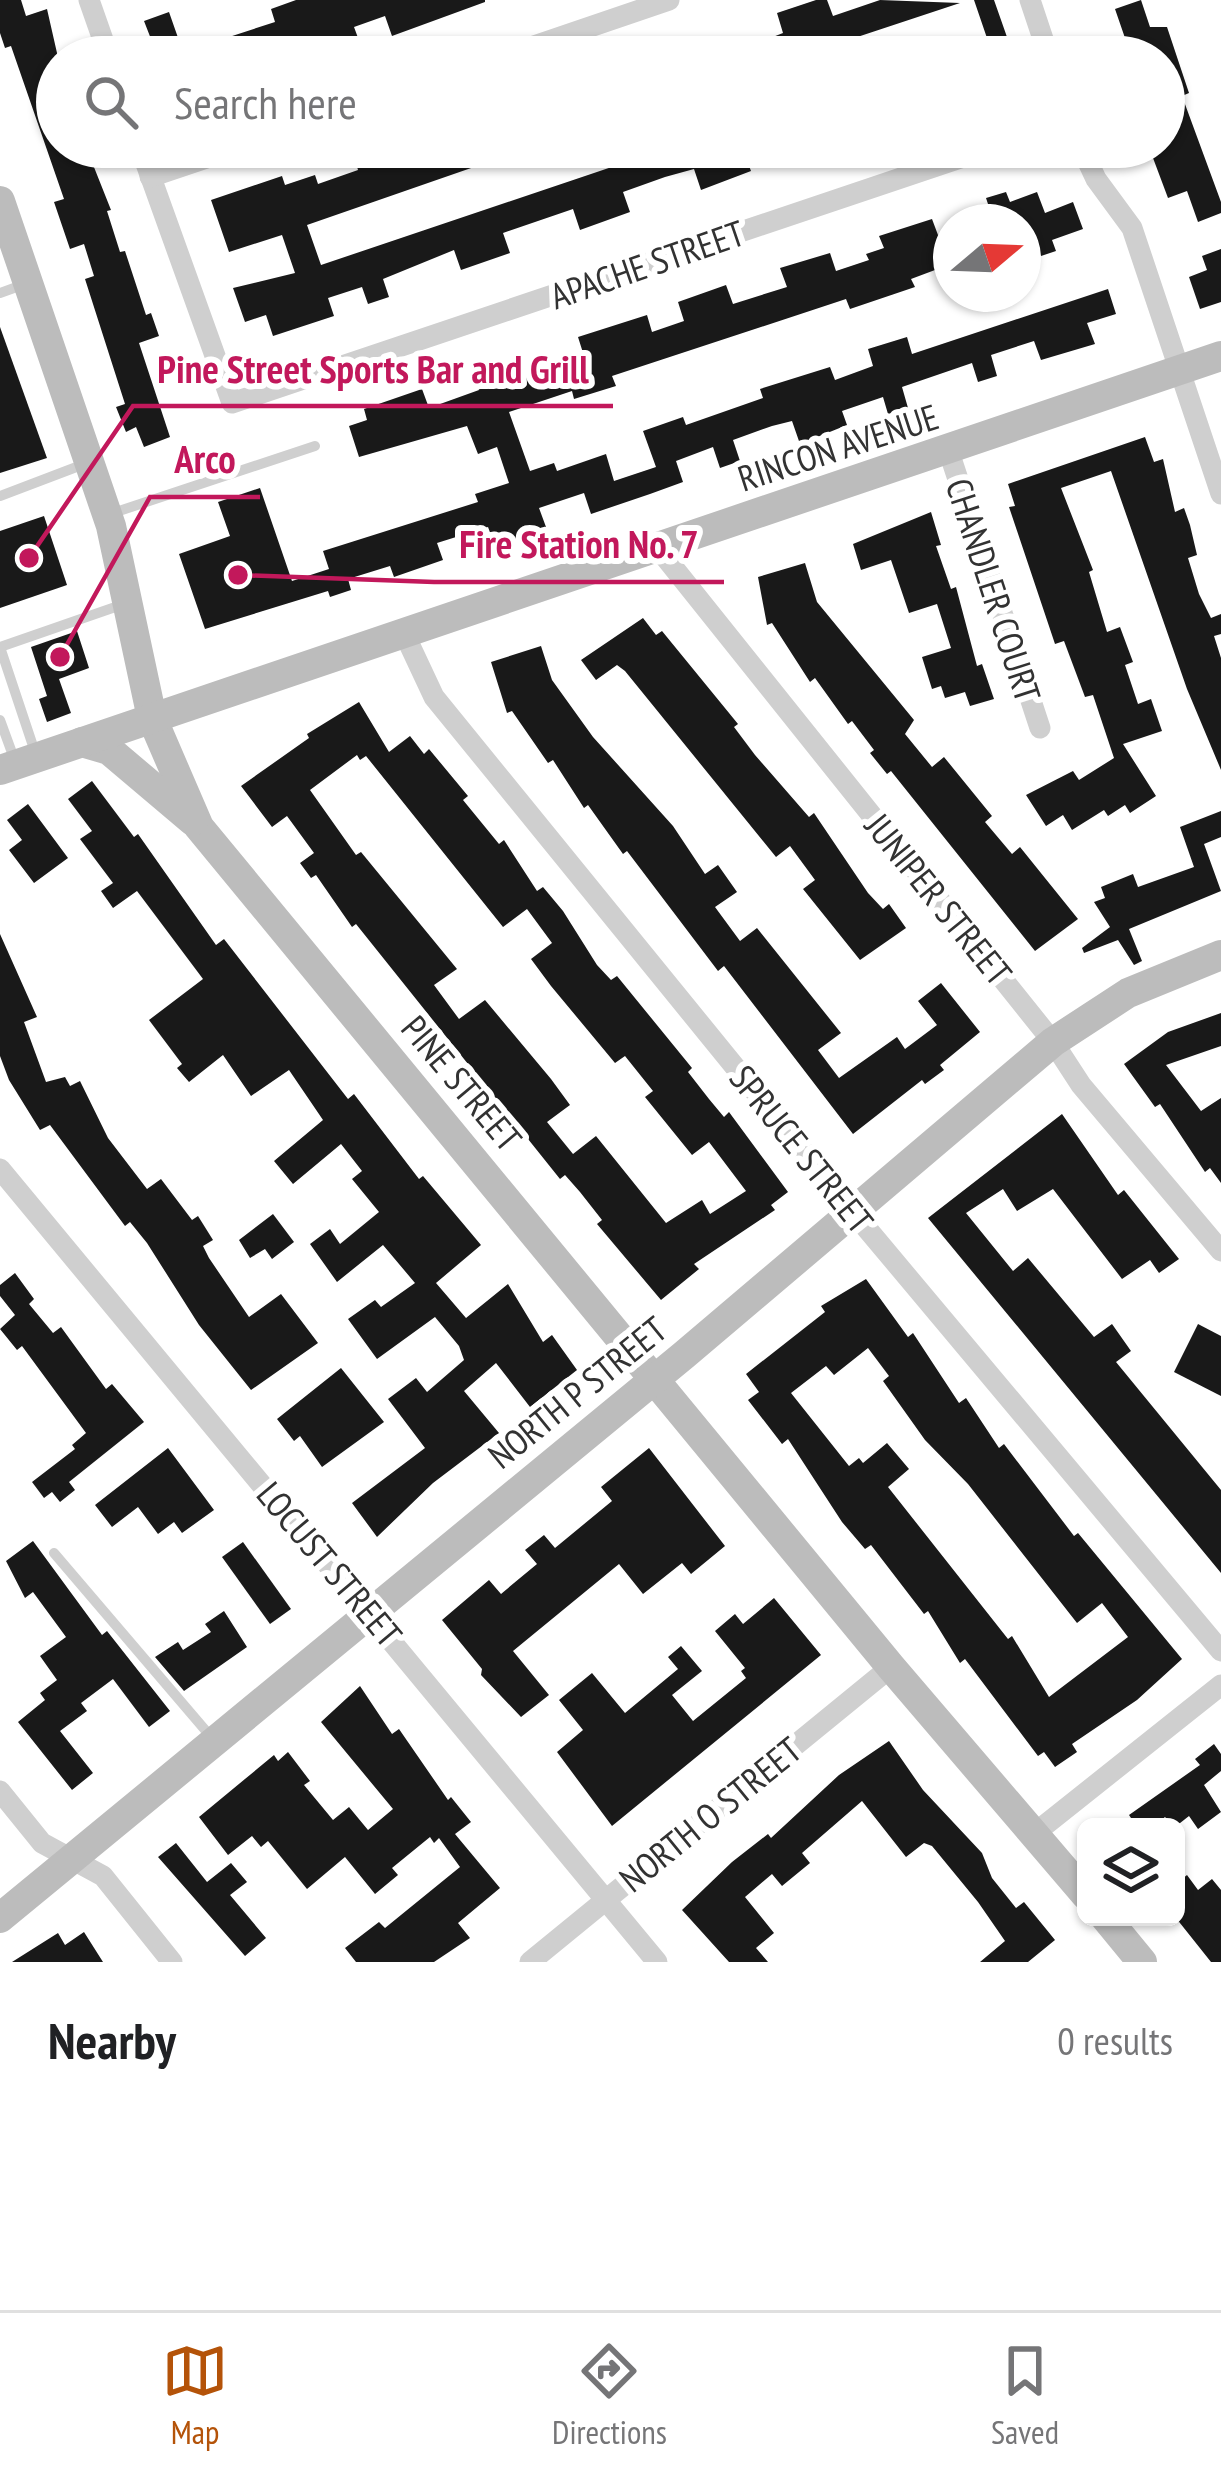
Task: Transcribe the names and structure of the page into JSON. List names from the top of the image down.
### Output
{
  "streets": {
    "street": [
      "APACHE STREET",
      "RINCON AVENUE",
      "CHANDLER COURT",
      "JUNIPER STREET",
      "PINE STREET",
      "SPRUCE STREET",
      "NORTH P STREET",
      "LOCUST STREET",
      "NORTH O STREET"
    ]
  },
  "crossings": [
    ["RINCON AVENUE", "CHANDLER COURT"],
    ["RINCON AVENUE", "JUNIPER STREET"],
    ["RINCON AVENUE", "PINE STREET"],
    ["RINCON AVENUE", "SPRUCE STREET"],
    ["JUNIPER STREET", "NORTH P STREET"],
    ["PINE STREET", "NORTH P STREET"],
    ["PINE STREET", "NORTH O STREET"],
    ["SPRUCE STREET", "NORTH P STREET"],
    ["NORTH P STREET", "LOCUST STREET"],
    ["LOCUST STREET", "NORTH O STREET"]
  ],
  "places": ["Pine Street Sports Bar and Grill", "Fire Station No. 7", "Arco"],
  "north": "right",
  "page": {
    "search": "Search here",
    "heading": ["Nearby", "0 results"],
    "nav": ["Map", "Directions", "Saved"]
  }
}
